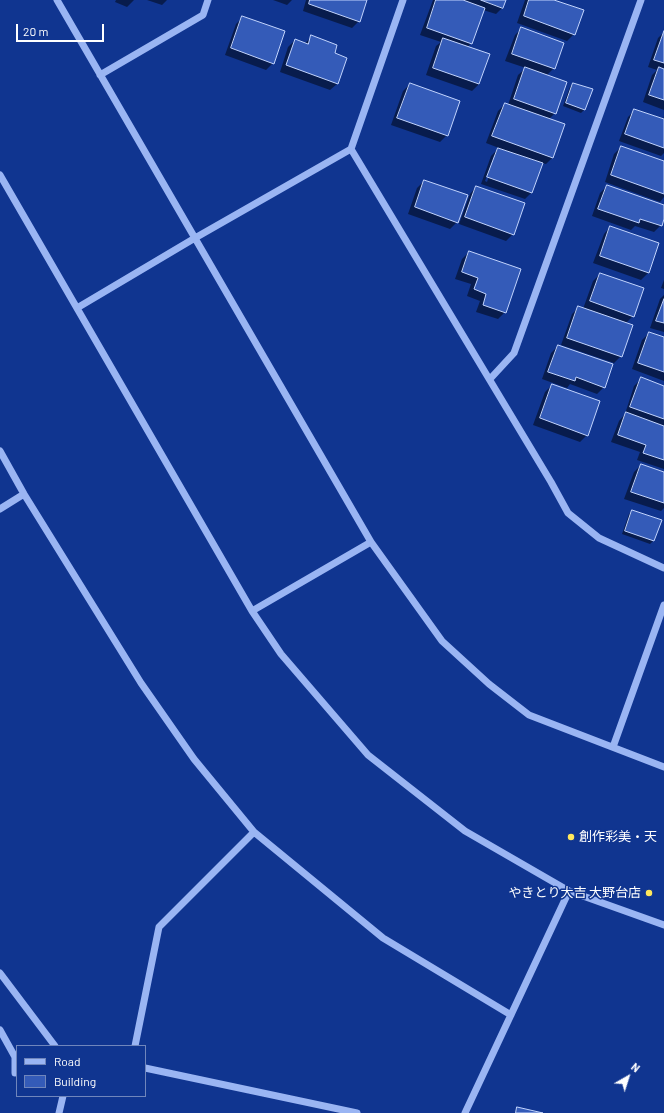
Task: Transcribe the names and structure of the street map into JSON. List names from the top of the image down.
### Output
{
  "places": ["創作彩美・天", "やきとり大吉 大野台店"],
  "legend": ["Road", "Building"],
  "scale_bar": "20 m",
  "north": "top right"
}
